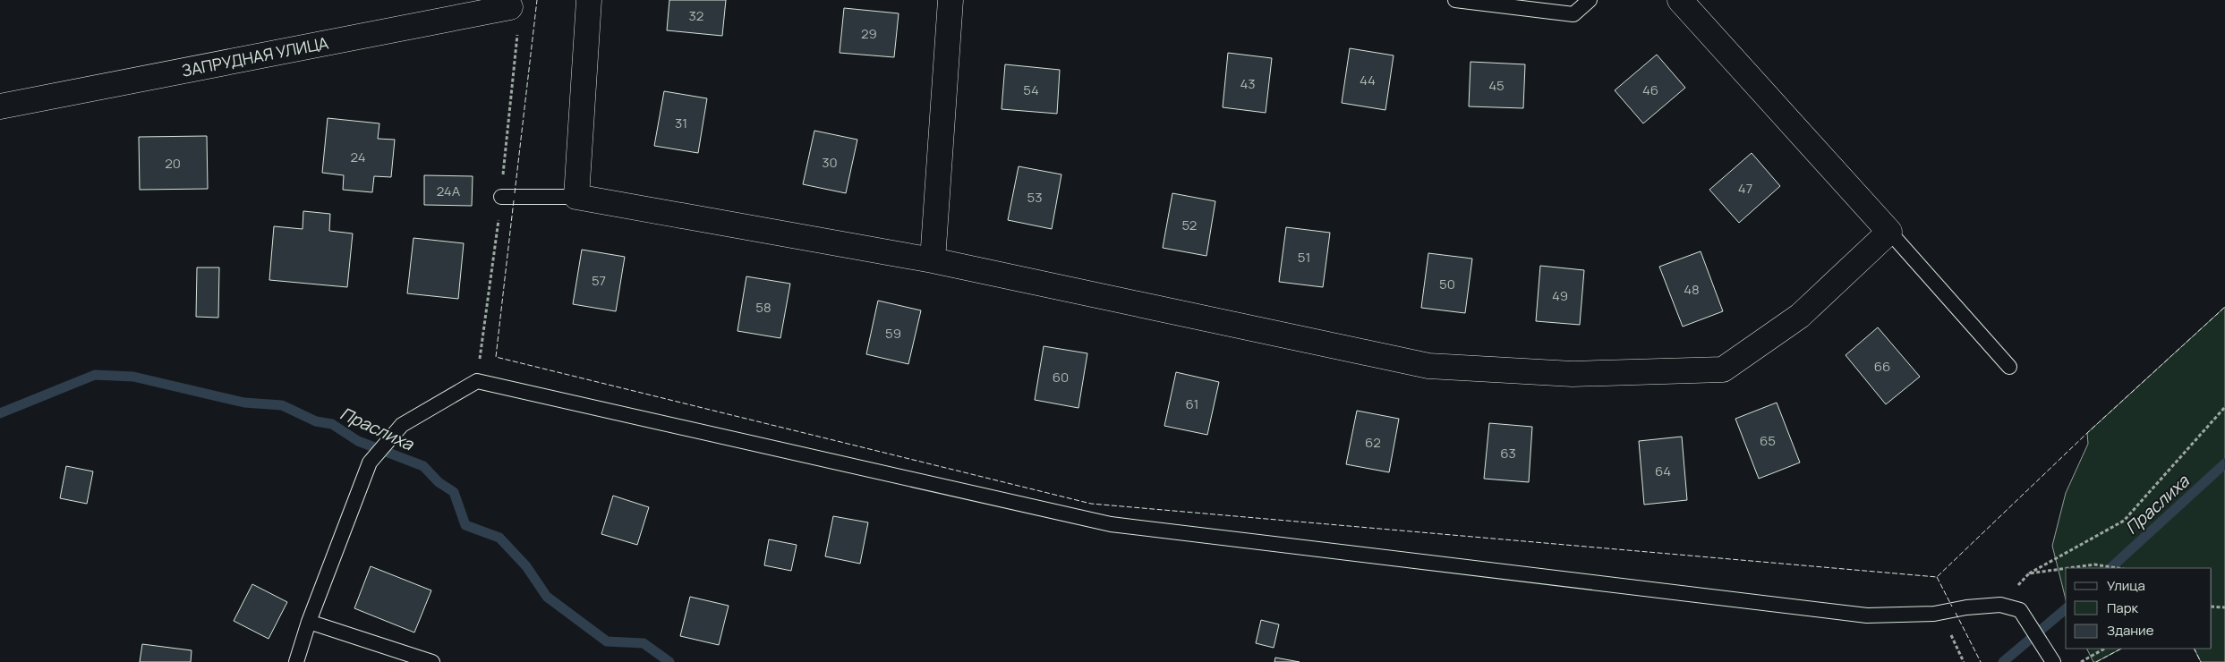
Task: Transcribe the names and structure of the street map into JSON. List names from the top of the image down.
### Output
{
  "streets": {
    "street": ["ЗАПРУДНАЯ УЛИЦА"]
  },
  "water": ["Праслиха"],
  "house_numbers": [
    "32",
    "29",
    "44",
    "43",
    "45",
    "54",
    "46",
    "31",
    "24",
    "30",
    "20",
    "47",
    "24А",
    "53",
    "52",
    "51",
    "57",
    "50",
    "48",
    "49",
    "58",
    "59",
    "66",
    "60",
    "61",
    "65",
    "62",
    "63",
    "64"
  ],
  "legend": ["Улица", "Парк", "Здание"]
}
